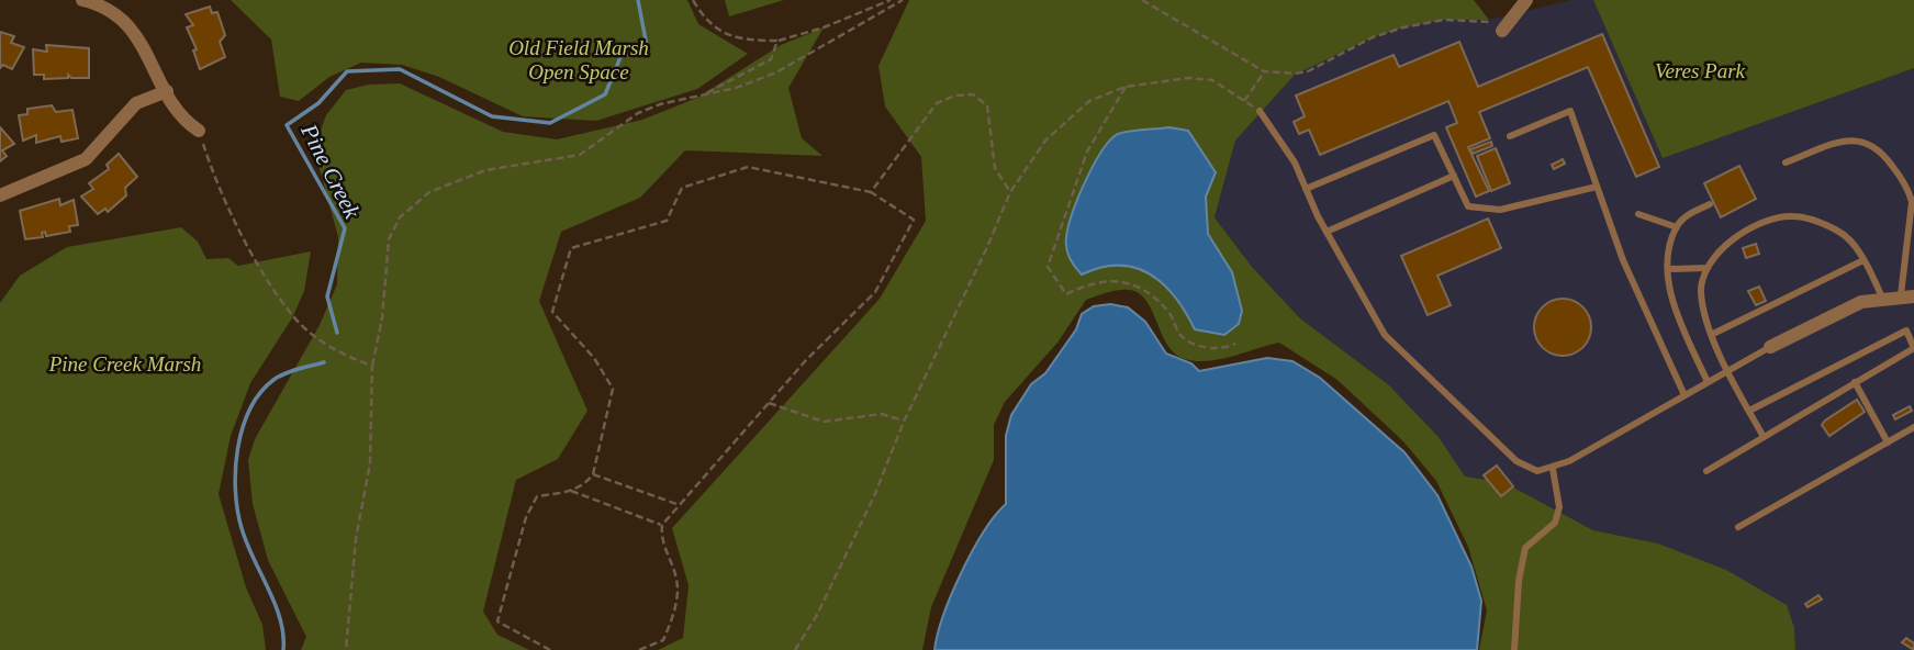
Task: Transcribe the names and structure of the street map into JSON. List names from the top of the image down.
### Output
{
  "water": ["Pine Creek"],
  "parks": ["Old Field Marsh Open Space", "Veres Park", "Pine Creek Marsh"]
}
